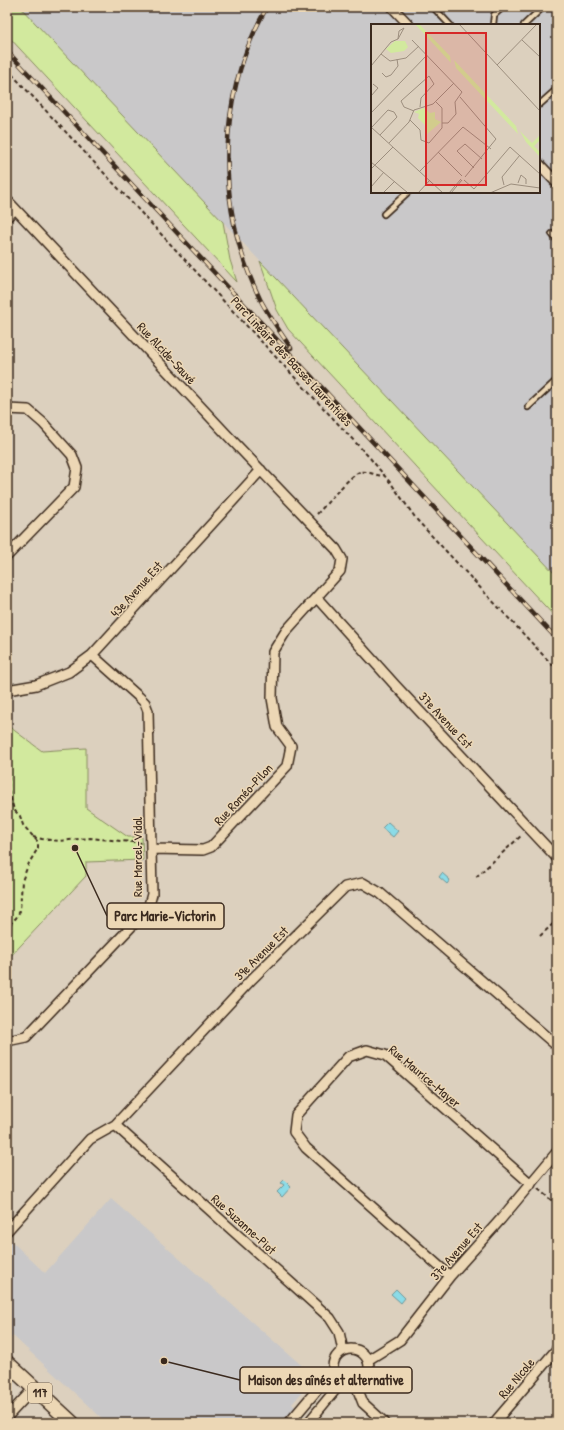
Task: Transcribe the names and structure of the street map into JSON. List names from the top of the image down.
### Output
{
  "streets": {
    "main road": ["117"],
    "street": [
      "Rue Alcide-Sauvé",
      "43e Avenue Est",
      "37e Avenue Est",
      "Rue Roméo-Pilon",
      "Rue Marcel-Vidal",
      "39e Avenue Est",
      "Rue Maurice-Mayer",
      "Rue Suzanne-Piot",
      "Rue Nicole"
    ],
    "path": ["Parc Linéaire des Basses Laurentides"]
  },
  "crossings": [
    ["Rue Alcide-Sauvé", "43e Avenue Est"],
    ["Rue Alcide-Sauvé", "Rue Roméo-Pilon"],
    ["43e Avenue Est", "Rue Marcel-Vidal"],
    ["37e Avenue Est", "Rue Roméo-Pilon"],
    ["37e Avenue Est", "Rue Maurice-Mayer"],
    ["37e Avenue Est", "Rue Suzanne-Piot"],
    ["Rue Roméo-Pilon", "Rue Marcel-Vidal"],
    ["39e Avenue Est", "Rue Suzanne-Piot"]
  ],
  "places": ["Parc Marie-Victorin", "Maison des aînés et alternative"]
}
